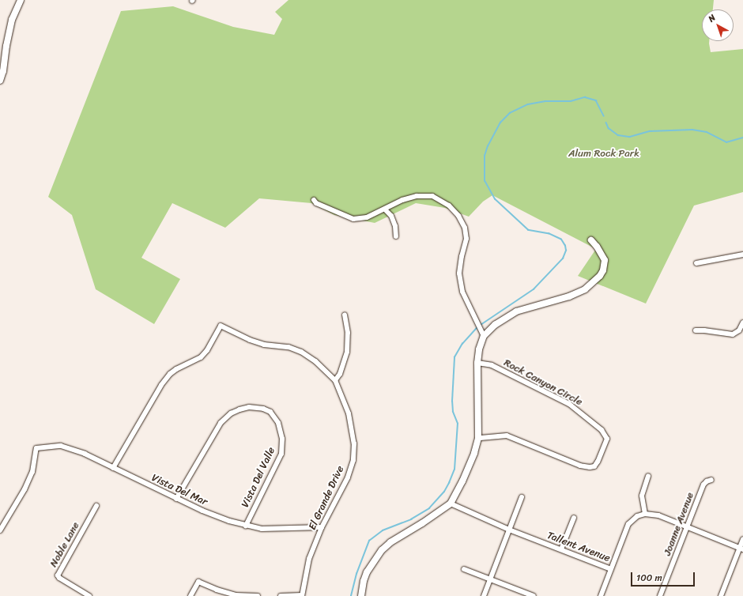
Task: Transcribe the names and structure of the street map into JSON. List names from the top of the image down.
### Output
{
  "streets": {
    "street": [
      "Rock Canyon Circle",
      "Vista Del Valle",
      "Vista Del Mar",
      "El Grande Drive",
      "Joanne Avenue",
      "Noble Lane",
      "Tallent Avenue"
    ]
  },
  "crossings": [
    ["Vista Del Valle", "Vista Del Mar"],
    ["Vista Del Mar", "El Grande Drive"]
  ],
  "parks": ["Alum Rock Park"],
  "scale_bar": "100 m",
  "north": "top left"
}
